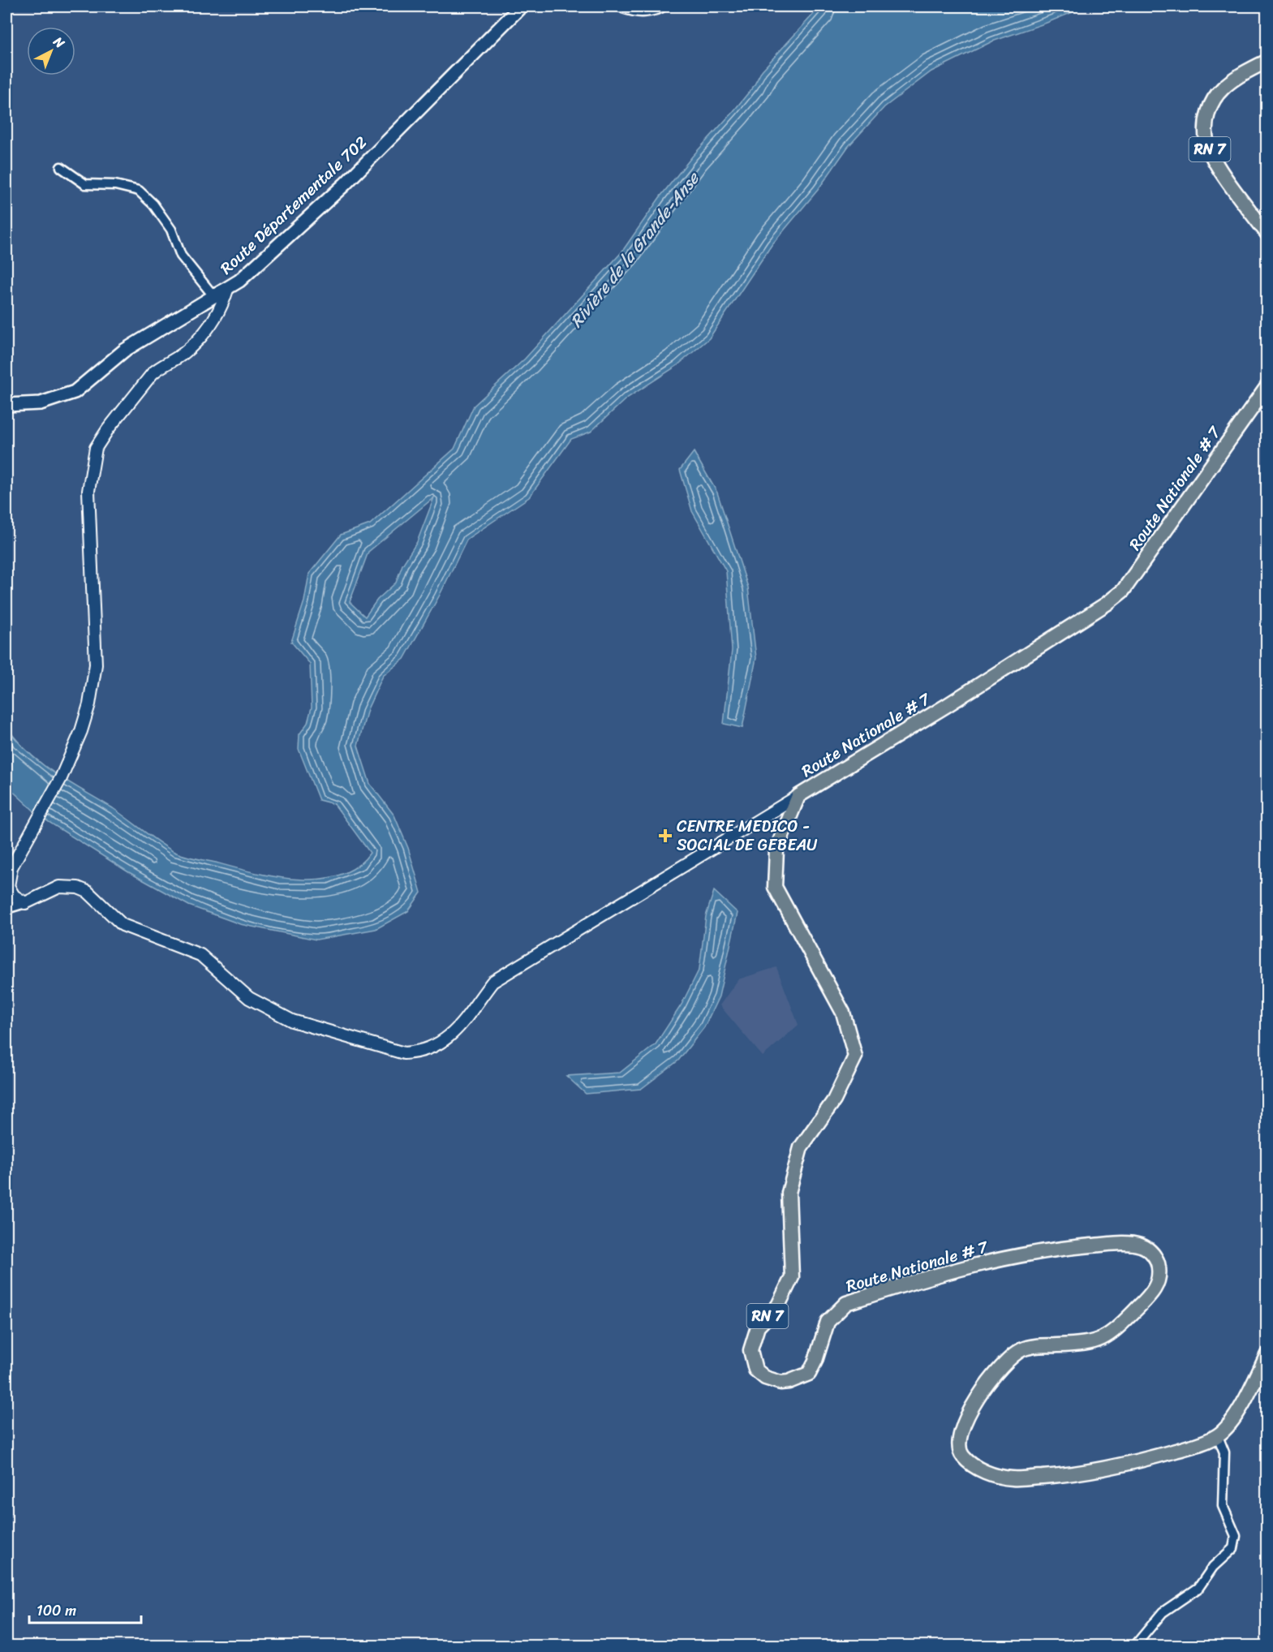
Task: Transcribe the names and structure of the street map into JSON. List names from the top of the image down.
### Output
{
  "streets": {
    "main road": ["RN 7", "Route Départementale 702", "Route Nationale # 7"]
  },
  "water": ["Rivière de la Grande-Anse"],
  "places": {
    "health": ["CENTRE MEDICO - SOCIAL DE GEBEAU"]
  },
  "scale_bar": "100 m",
  "north": "top right"
}
